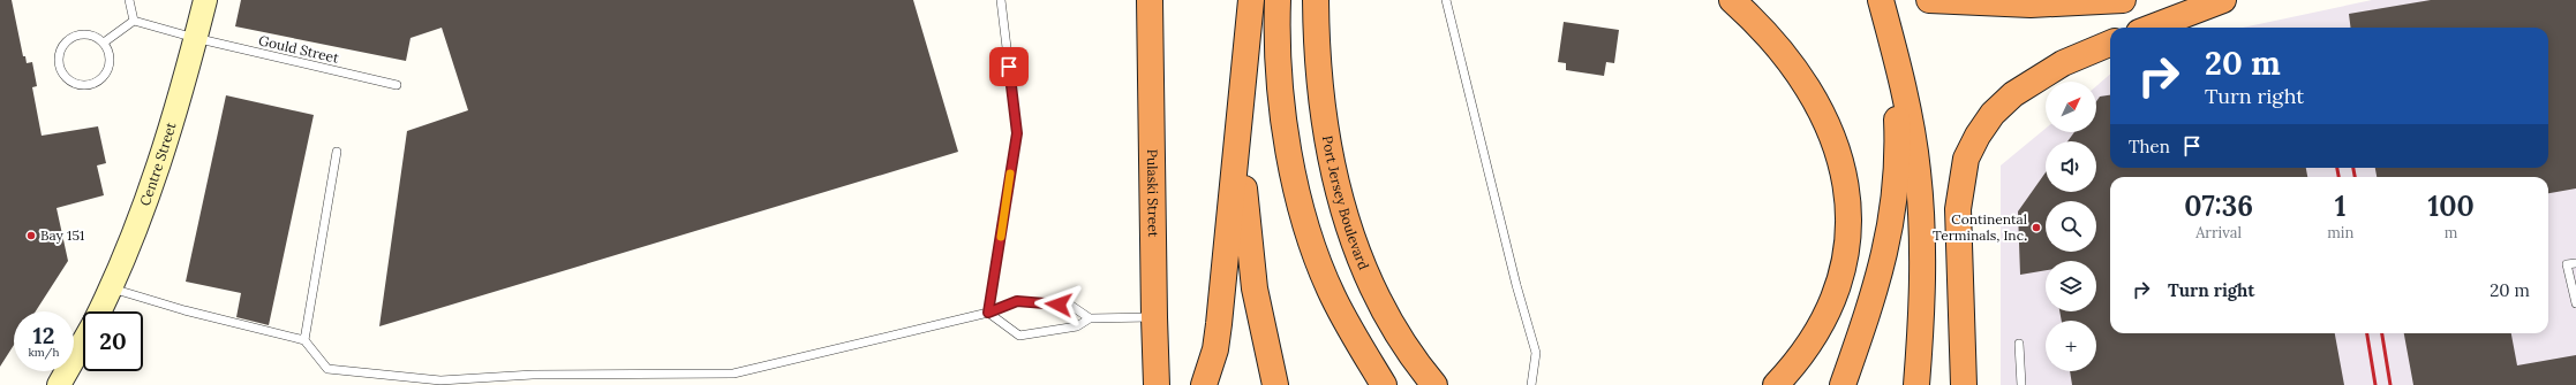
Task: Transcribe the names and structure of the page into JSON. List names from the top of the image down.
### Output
{
  "streets": {
    "highway": ["Pulaski Street", "Port Jersey Boulevard"],
    "street": ["Centre Street"],
    "lane": ["Gould Street"]
  },
  "crossings": [
    ["Gould Street", "Centre Street"]
  ],
  "places": ["Continental Terminals, Inc.", "Bay 151"],
  "north": "top right",
  "page": {
    "turn": ["20 m", "Turn right"],
    "map_buttons": "+",
    "then": "Then",
    "eta": [
      "07:36",
      "Arrival",
      "1",
      "min",
      "100",
      "m"
    ],
    "list": [
      {
        "name": "Turn right",
        "value": "20 m"
      }
    ],
    "speed": "12 km/h",
    "limit": "20"
  }
}
